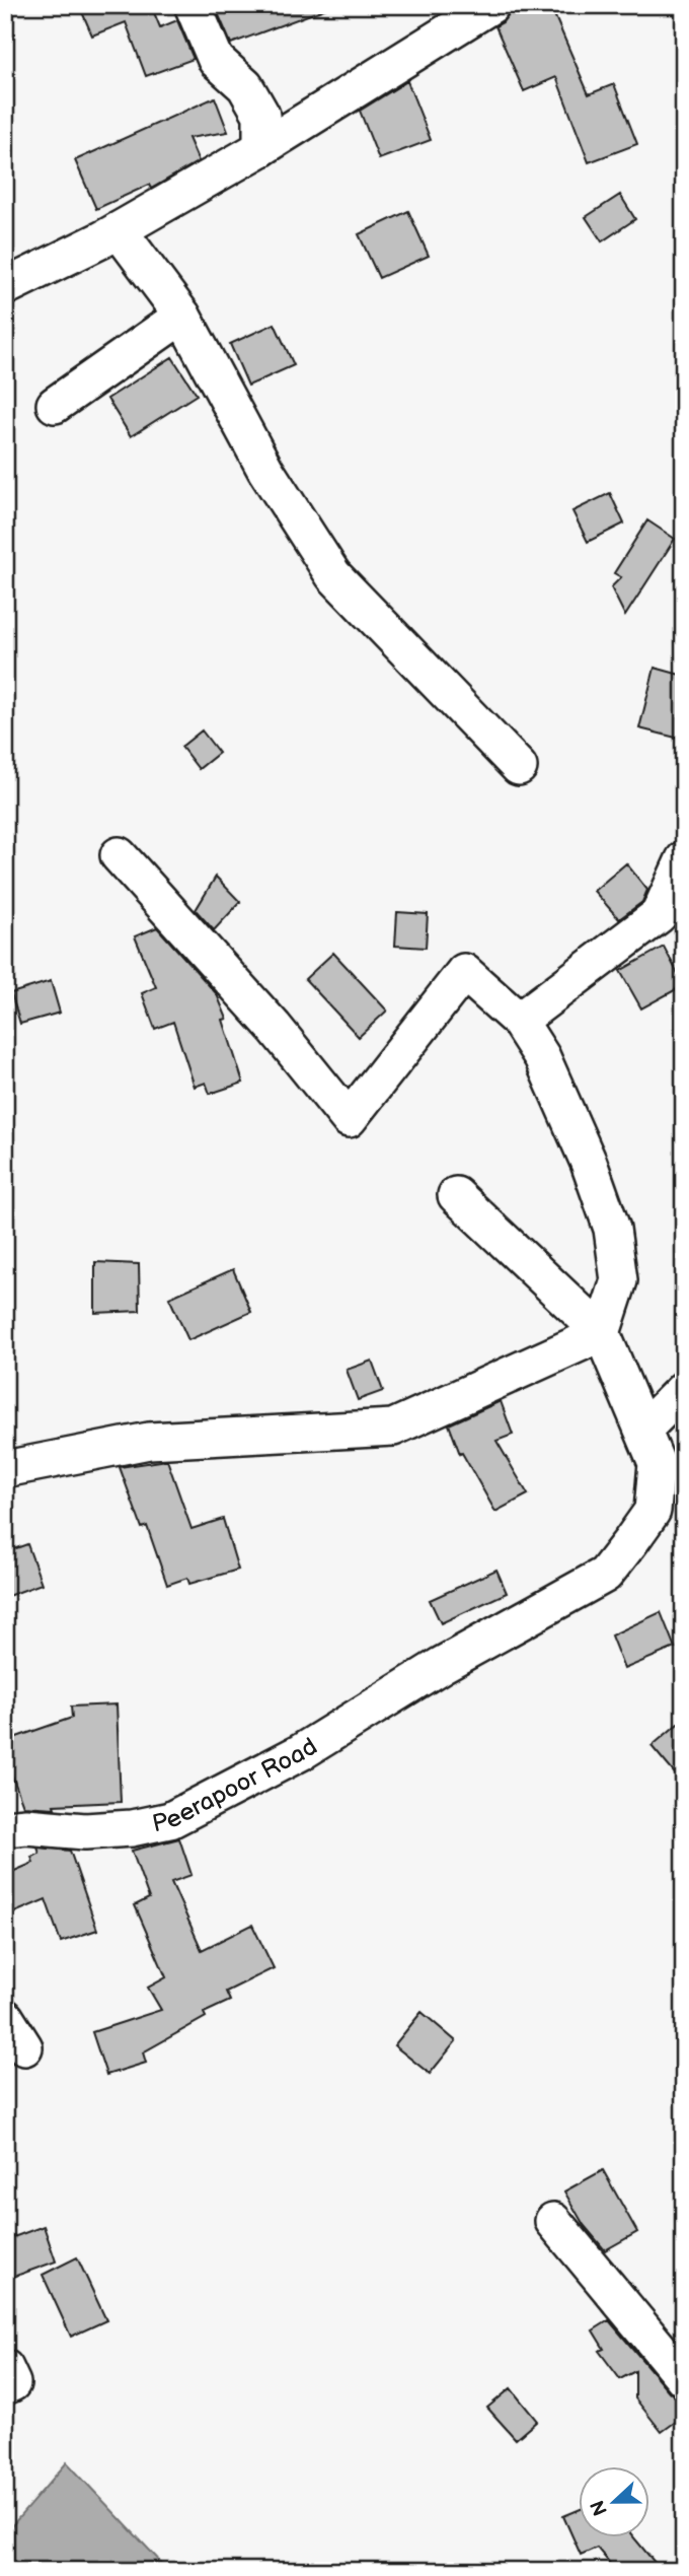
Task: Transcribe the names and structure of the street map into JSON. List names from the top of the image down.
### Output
{
  "streets": {
    "street": ["Peerapoor Road"]
  },
  "north": "left"
}
